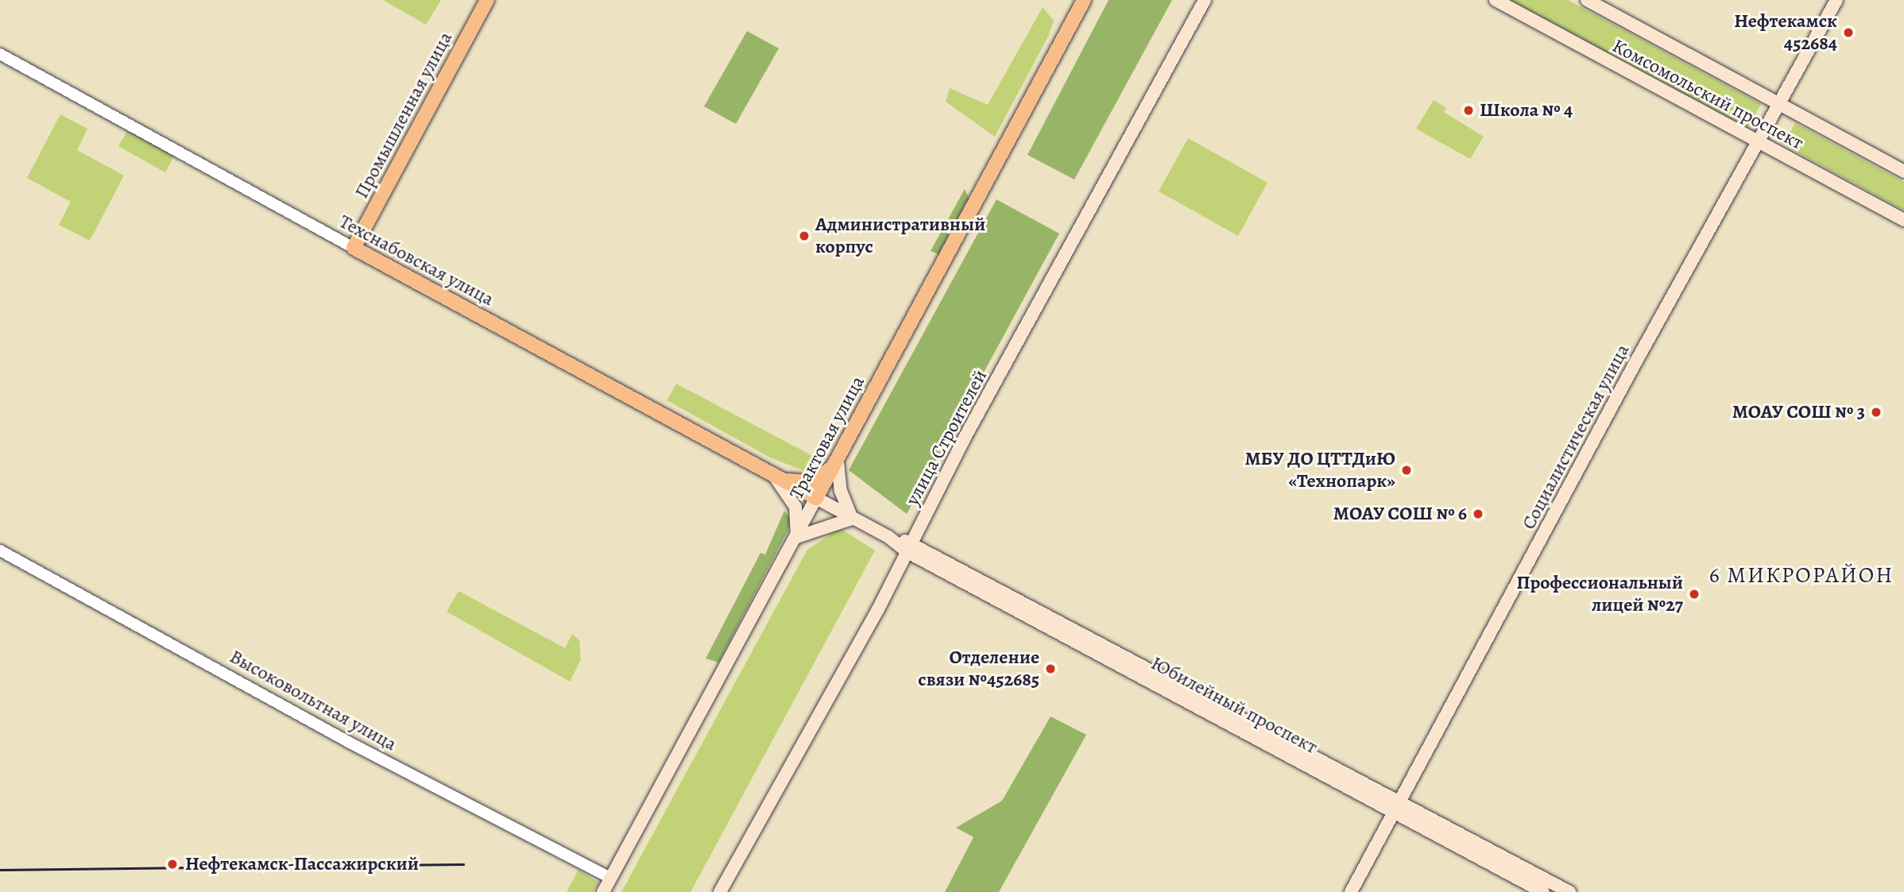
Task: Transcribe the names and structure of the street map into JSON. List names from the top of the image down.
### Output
{
  "streets": {
    "main road": [
      "Комсомольский проспект",
      "Промышленная улица",
      "Техснабовская улица",
      "Социалистическая улица",
      "Трактовая улица",
      "улица Строителей"
    ],
    "street": ["Высоковольтная улица"]
  },
  "crossings": [
    ["Комсомольский проспект", "Социалистическая улица"],
    ["Промышленная улица", "Техснабовская улица"],
    ["Техснабовская улица", "Трактовая улица"],
    ["Трактовая улица", "Высоковольтная улица"]
  ],
  "districts": ["6 МИКРОРАЙОН"],
  "places": [
    "Нефтекамск 452684",
    "Школа № 4",
    "Административный корпус",
    "МОАУ СОШ № 3",
    "МБУ ДО ЦТТДиЮ «Технопарк»",
    "МОАУ СОШ № 6",
    "Профессиональный лицей №27",
    "Отделение связи №452685",
    "Нефтекамск-Пассажирский"
  ]
}
